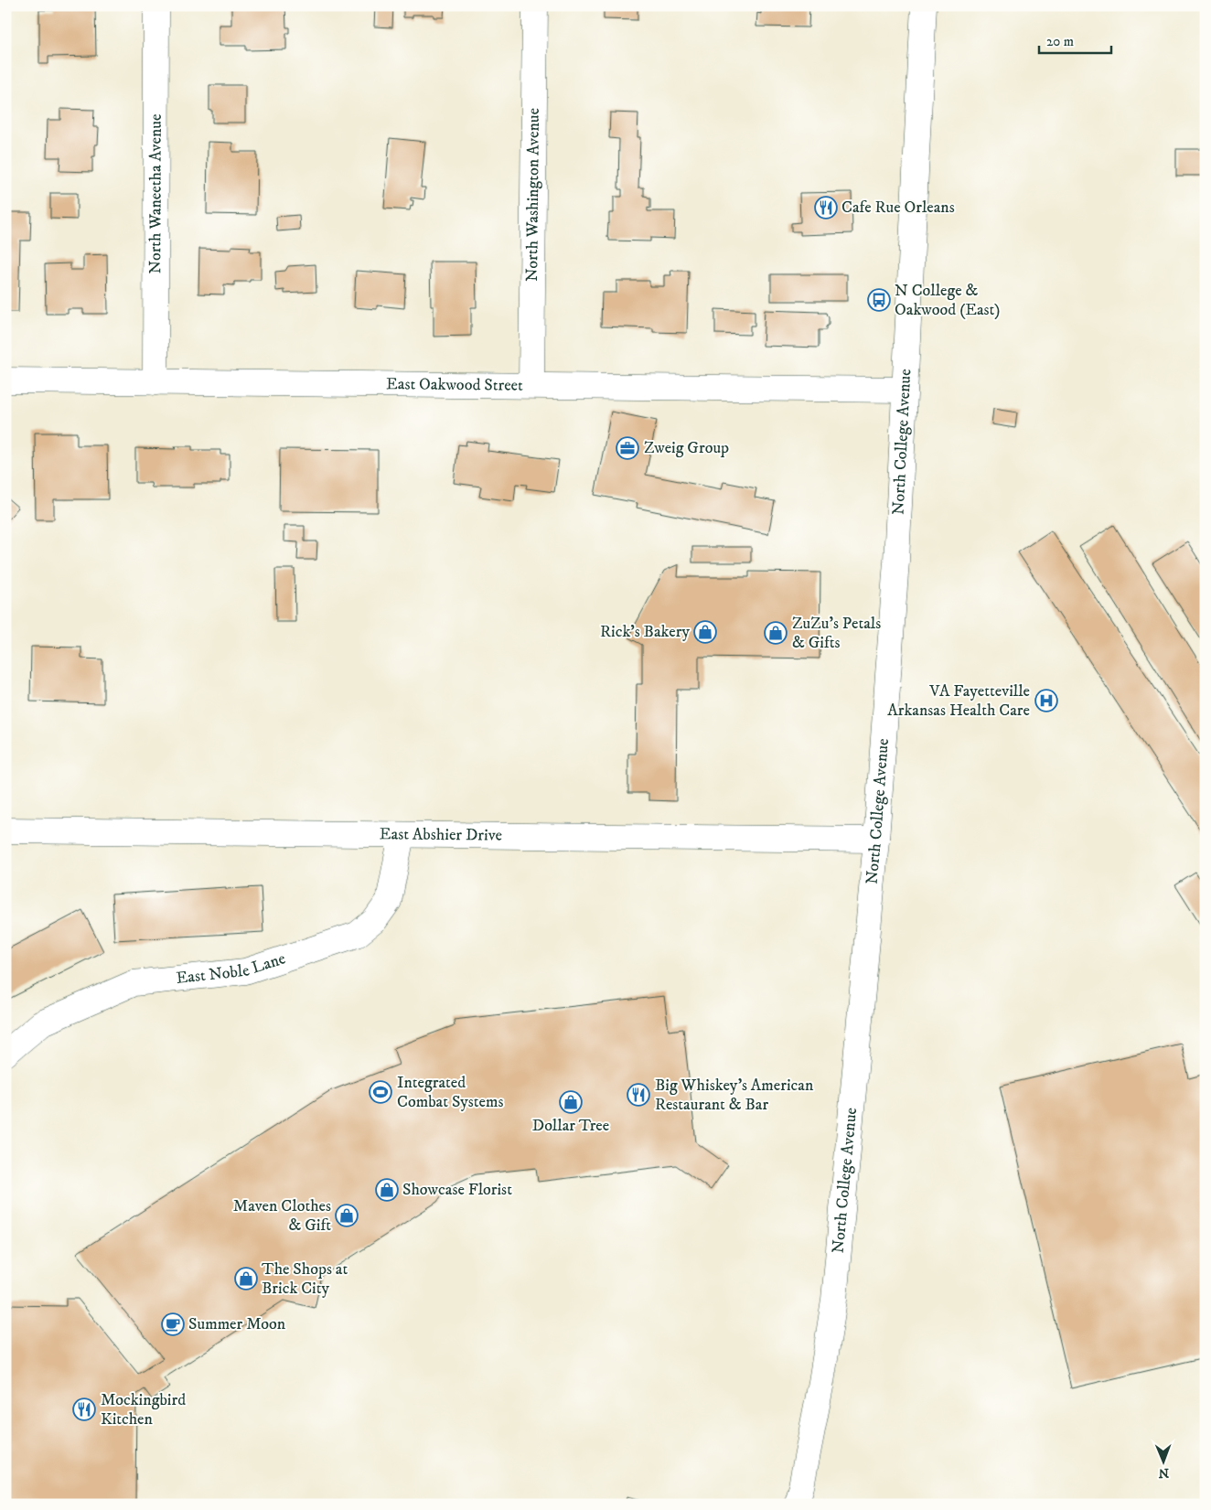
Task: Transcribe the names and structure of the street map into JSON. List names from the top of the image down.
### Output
{
  "streets": {
    "street": [
      "North Waneetha Avenue",
      "North Washington Avenue",
      "East Oakwood Street",
      "North College Avenue",
      "East Abshier Drive",
      "East Noble Lane"
    ]
  },
  "crossings": [
    ["North Waneetha Avenue", "East Oakwood Street"],
    ["North Washington Avenue", "East Oakwood Street"],
    ["East Oakwood Street", "North College Avenue"],
    ["North College Avenue", "East Abshier Drive"],
    ["East Abshier Drive", "East Noble Lane"]
  ],
  "places": {
    "restaurant": ["Cafe Rue Orleans", "Big Whiskey's American Restaurant & Bar", "Mockingbird Kitchen"],
    "bus stop": ["N College & Oakwood (East)"],
    "office": ["Zweig Group"],
    "shop": [
      "Rick's Bakery",
      "ZuZu's Petals & Gifts",
      "Dollar Tree",
      "Showcase Florist",
      "Maven Clothes & Gift",
      "The Shops at Brick City"
    ],
    "hospital": ["VA Fayetteville Arkansas Health Care"],
    "sports": ["Integrated Combat Systems"],
    "cafe": ["Summer Moon"]
  },
  "scale_bar": "20 m",
  "north": "bottom"
}
